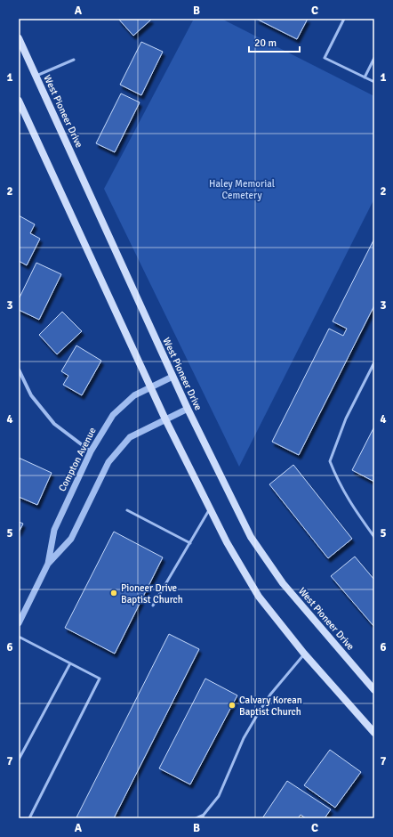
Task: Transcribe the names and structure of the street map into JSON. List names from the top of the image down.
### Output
{
  "streets": {
    "main road": ["West Pioneer Drive"],
    "street": ["Compton Avenue"]
  },
  "crossings": [
    ["West Pioneer Drive", "Compton Avenue"]
  ],
  "parks": ["Haley Memorial Cemetery"],
  "places": ["Pioneer Drive Baptist Church", "Calvary Korean Baptist Church"],
  "scale_bar": "20 m",
  "grid": {
    "columns": ["A", "B", "C"],
    "rows": [
      "1",
      "2",
      "3",
      "4",
      "5",
      "6",
      "7"
    ]
  }
}
